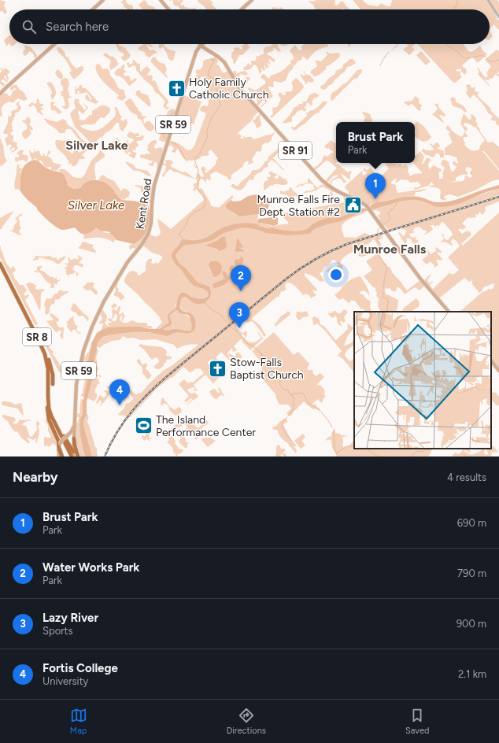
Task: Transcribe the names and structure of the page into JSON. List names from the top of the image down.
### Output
{
  "streets": {
    "highway": ["SR 8"],
    "main road": ["SR 59", "SR 91", "Kent Road"]
  },
  "crossings": [
    ["SR 59", "Kent Road"],
    ["SR 91", "Kent Road"]
  ],
  "districts": ["Silver Lake", "Munroe Falls"],
  "water": ["Silver Lake"],
  "places": {
    "church": ["Holy Family Catholic Church", "Stow-Falls Baptist Church"],
    "public building": ["Munroe Falls Fire Dept. Station #2"],
    "sports": ["The Island Performance Center"]
  },
  "page": {
    "search": "Search here",
    "popup": ["Brust Park", "Park"],
    "pins": [
      "1",
      "2",
      "3",
      "4"
    ],
    "heading": ["Nearby", "4 results"],
    "list": [
      {
        "mark": "1",
        "name": "Brust Park",
        "note": "Park",
        "value": "690 m"
      },
      {
        "mark": "2",
        "name": "Water Works Park",
        "note": "Park",
        "value": "790 m"
      },
      {
        "mark": "3",
        "name": "Lazy River",
        "note": "Sports",
        "value": "900 m"
      },
      {
        "mark": "4",
        "name": "Fortis College",
        "note": "University",
        "value": "2.1 km"
      }
    ],
    "nav": ["Map", "Directions", "Saved"]
  }
}
